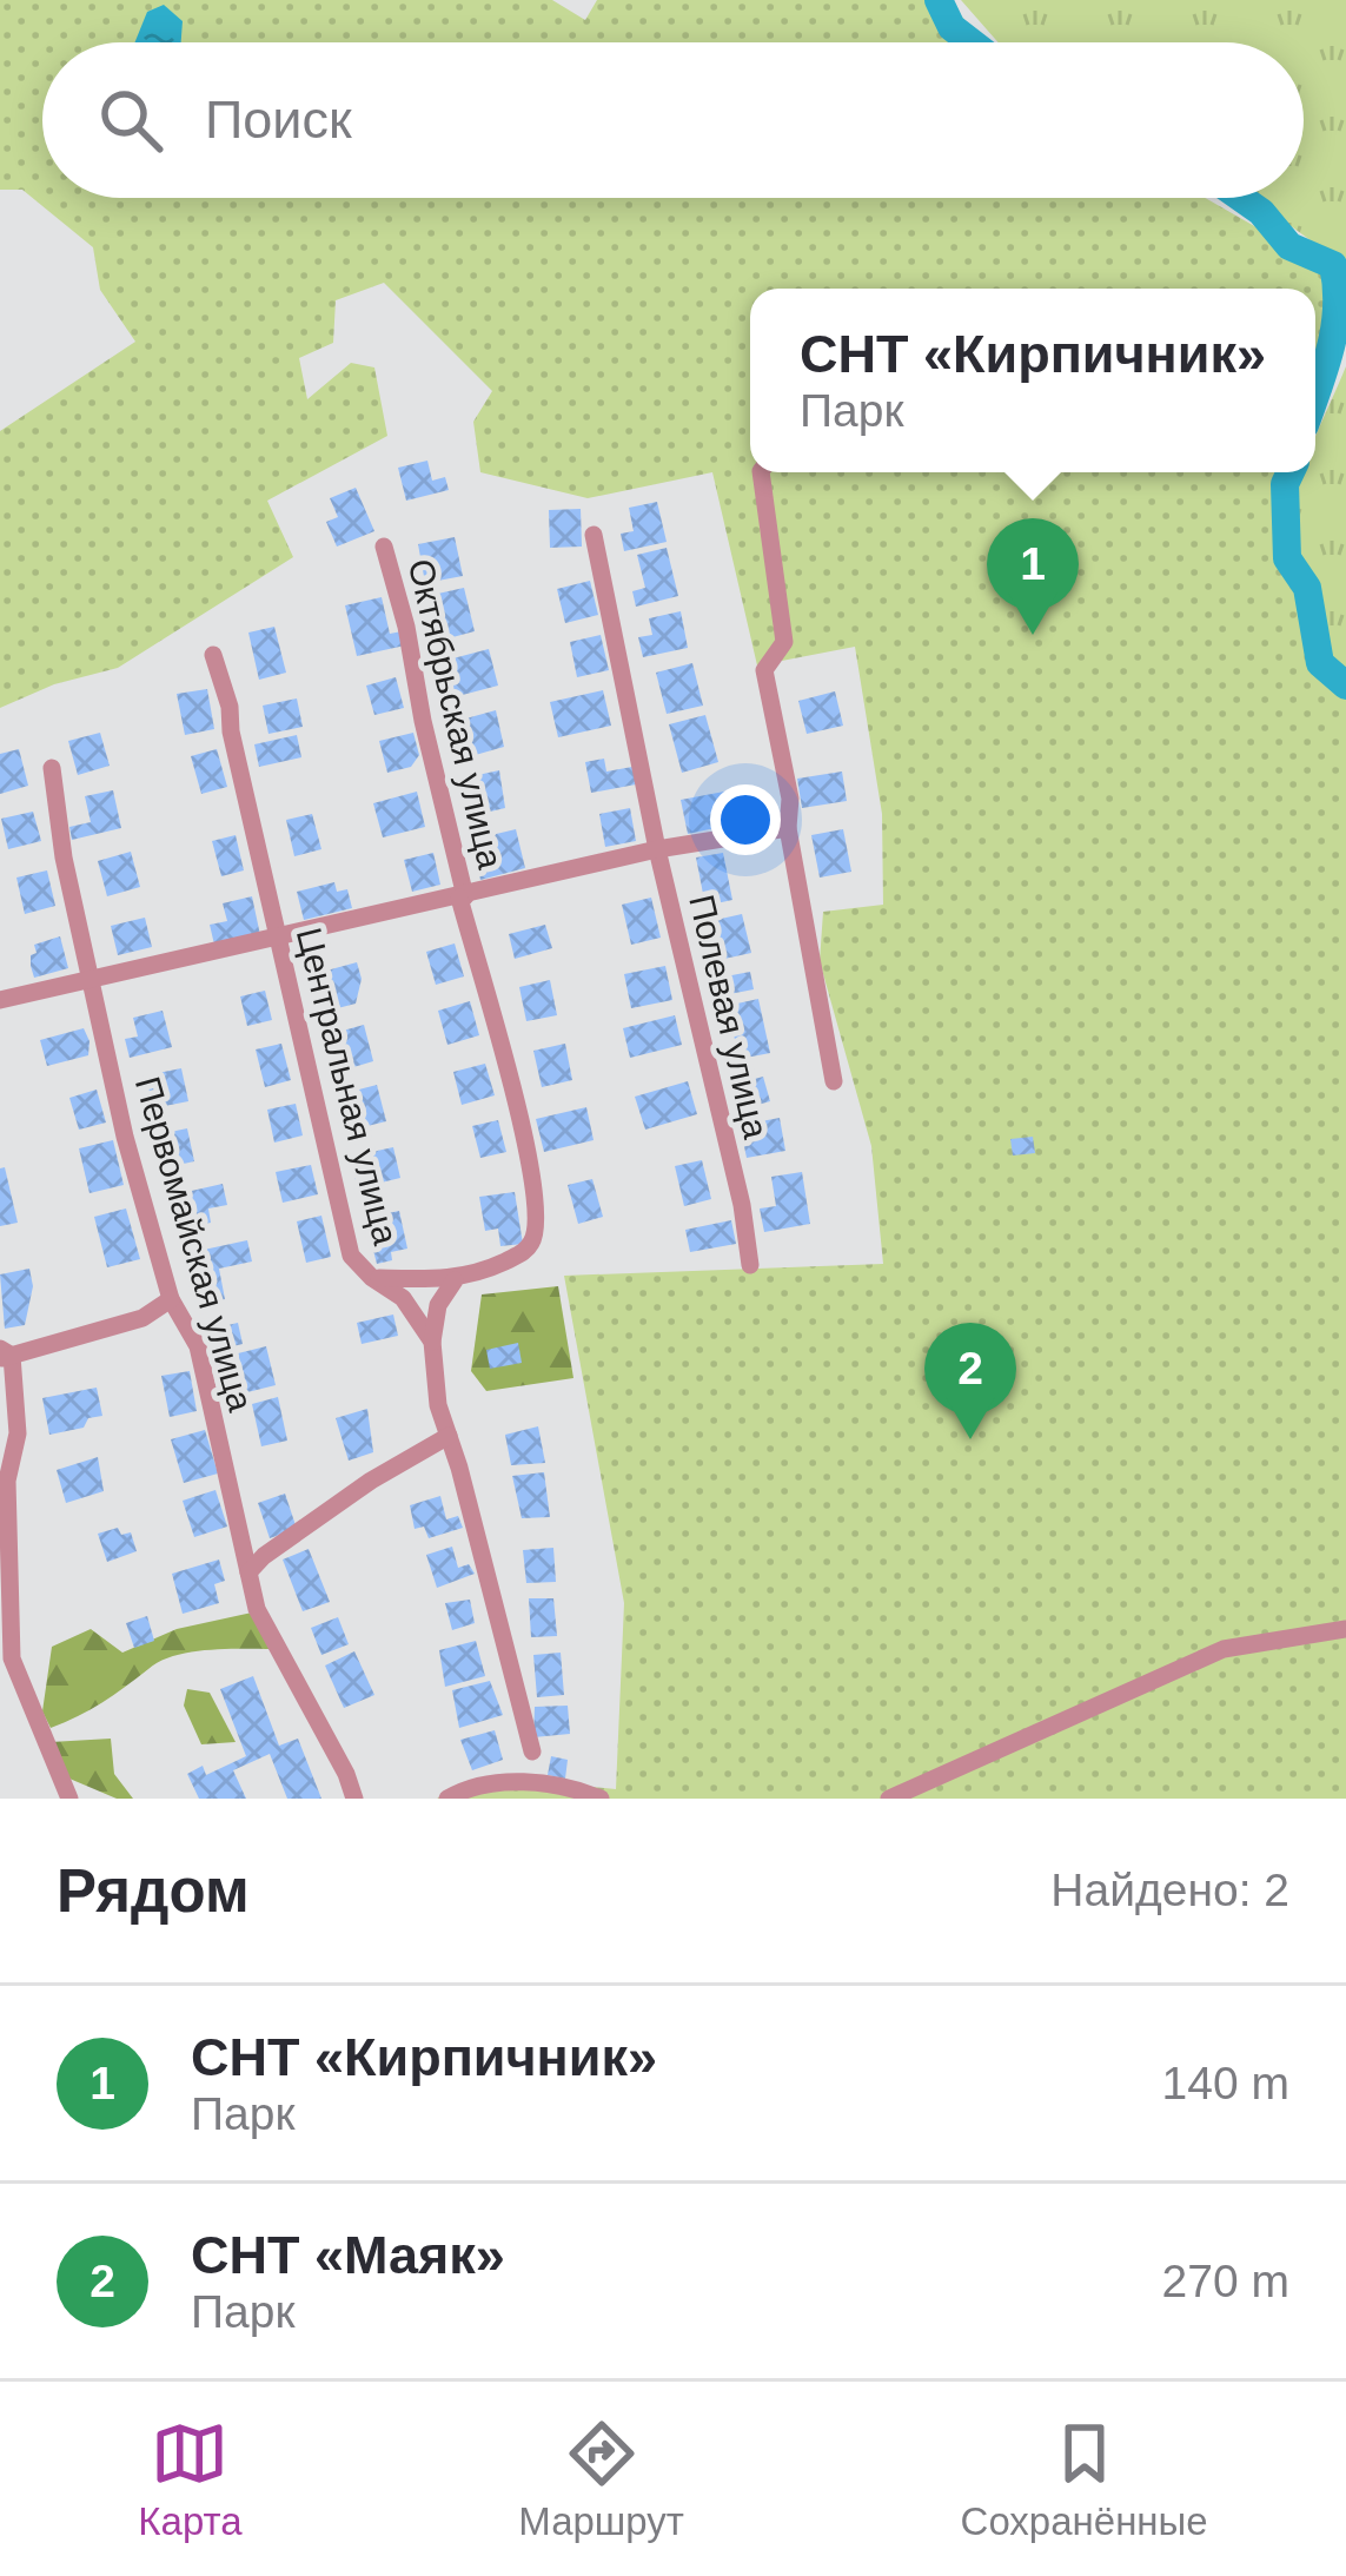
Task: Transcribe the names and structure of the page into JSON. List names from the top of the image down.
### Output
{
  "streets": {
    "street": [
      "Октябрьская улица",
      "Полевая улица",
      "Центральная улица",
      "Первомайская улица"
    ]
  },
  "page": {
    "search": "Поиск",
    "popup": ["СНТ «Кирпичник»", "Парк"],
    "pins": ["1", "2"],
    "heading": ["Рядом", "Найдено: 2"],
    "list": [
      {
        "mark": "1",
        "name": "СНТ «Кирпичник»",
        "note": "Парк",
        "value": "140 m"
      },
      {
        "mark": "2",
        "name": "СНТ «Маяк»",
        "note": "Парк",
        "value": "270 m"
      }
    ],
    "nav": ["Карта", "Маршрут", "Сохранённые"]
  }
}
